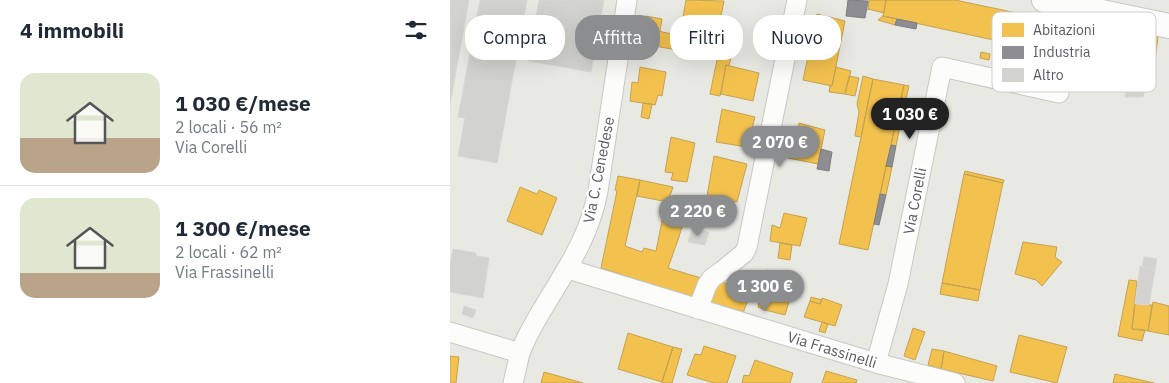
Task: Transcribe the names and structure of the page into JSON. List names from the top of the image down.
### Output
{
  "streets": {
    "street": ["Via C. Cenedese", "Via Corelli", "Via Frassinelli"]
  },
  "crossings": [
    ["Via C. Cenedese", "Via Frassinelli"],
    ["Via Corelli", "Via Frassinelli"]
  ],
  "legend": ["Abitazioni", "Industria", "Altro"],
  "page": {
    "heading": "4 immobili",
    "chip": [
      "Compra",
      "Affitta",
      "Filtri",
      "Nuovo"
    ],
    "list": [
      {
        "name": "1 030 €/mese",
        "note": "2 locali · 56 m² · Via Corelli"
      },
      {
        "name": "1 300 €/mese",
        "note": "2 locali · 62 m² · Via Frassinelli"
      }
    ],
    "price": [
      "1 030 €",
      "2 070 €",
      "2 220 €",
      "1 300 €"
    ]
  }
}
